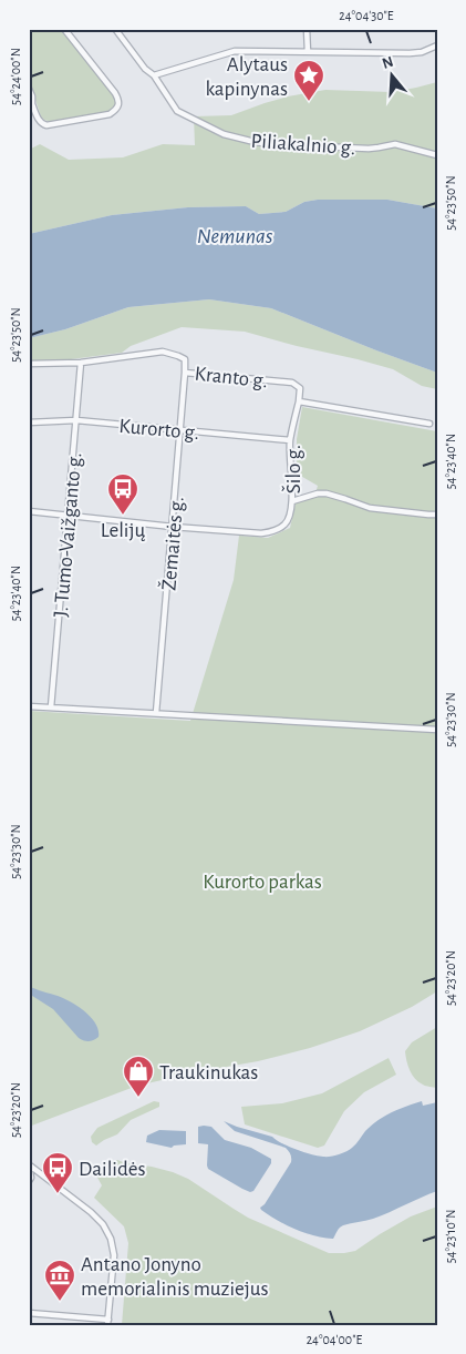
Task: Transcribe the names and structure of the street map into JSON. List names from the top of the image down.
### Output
{
  "streets": {
    "street": [
      "Piliakalnio g.",
      "Kranto g.",
      "Kurorto g.",
      "Šilo g.",
      "J. Tumo-Vaižganto g.",
      "Žemaitės g."
    ]
  },
  "crossings": [
    ["Kranto g.", "Šilo g."],
    ["Kranto g.", "J. Tumo-Vaižganto g."],
    ["Kranto g.", "Žemaitės g."],
    ["Kurorto g.", "Šilo g."],
    ["Kurorto g.", "J. Tumo-Vaižganto g."],
    ["Kurorto g.", "Žemaitės g."],
    ["Šilo g.", "Žemaitės g."]
  ],
  "water": ["Nemunas"],
  "parks": ["Kurorto parkas"],
  "places": {
    "place": ["Alytaus kapinynas"],
    "bus stop": ["Lelijų", "Dailidės"],
    "shop": ["Traukinukas"],
    "museum": ["Antano Jonyno memorialinis muziejus"]
  },
  "north": "top",
  "coordinates": [
    "24°04'30\"E",
    "54°24'00\"N",
    "54°23'50\"N",
    "54°23'40\"N",
    "54°23'30\"N",
    "54°23'20\"N",
    "54°23'10\"N",
    "24°04'00\"E"
  ]
}
